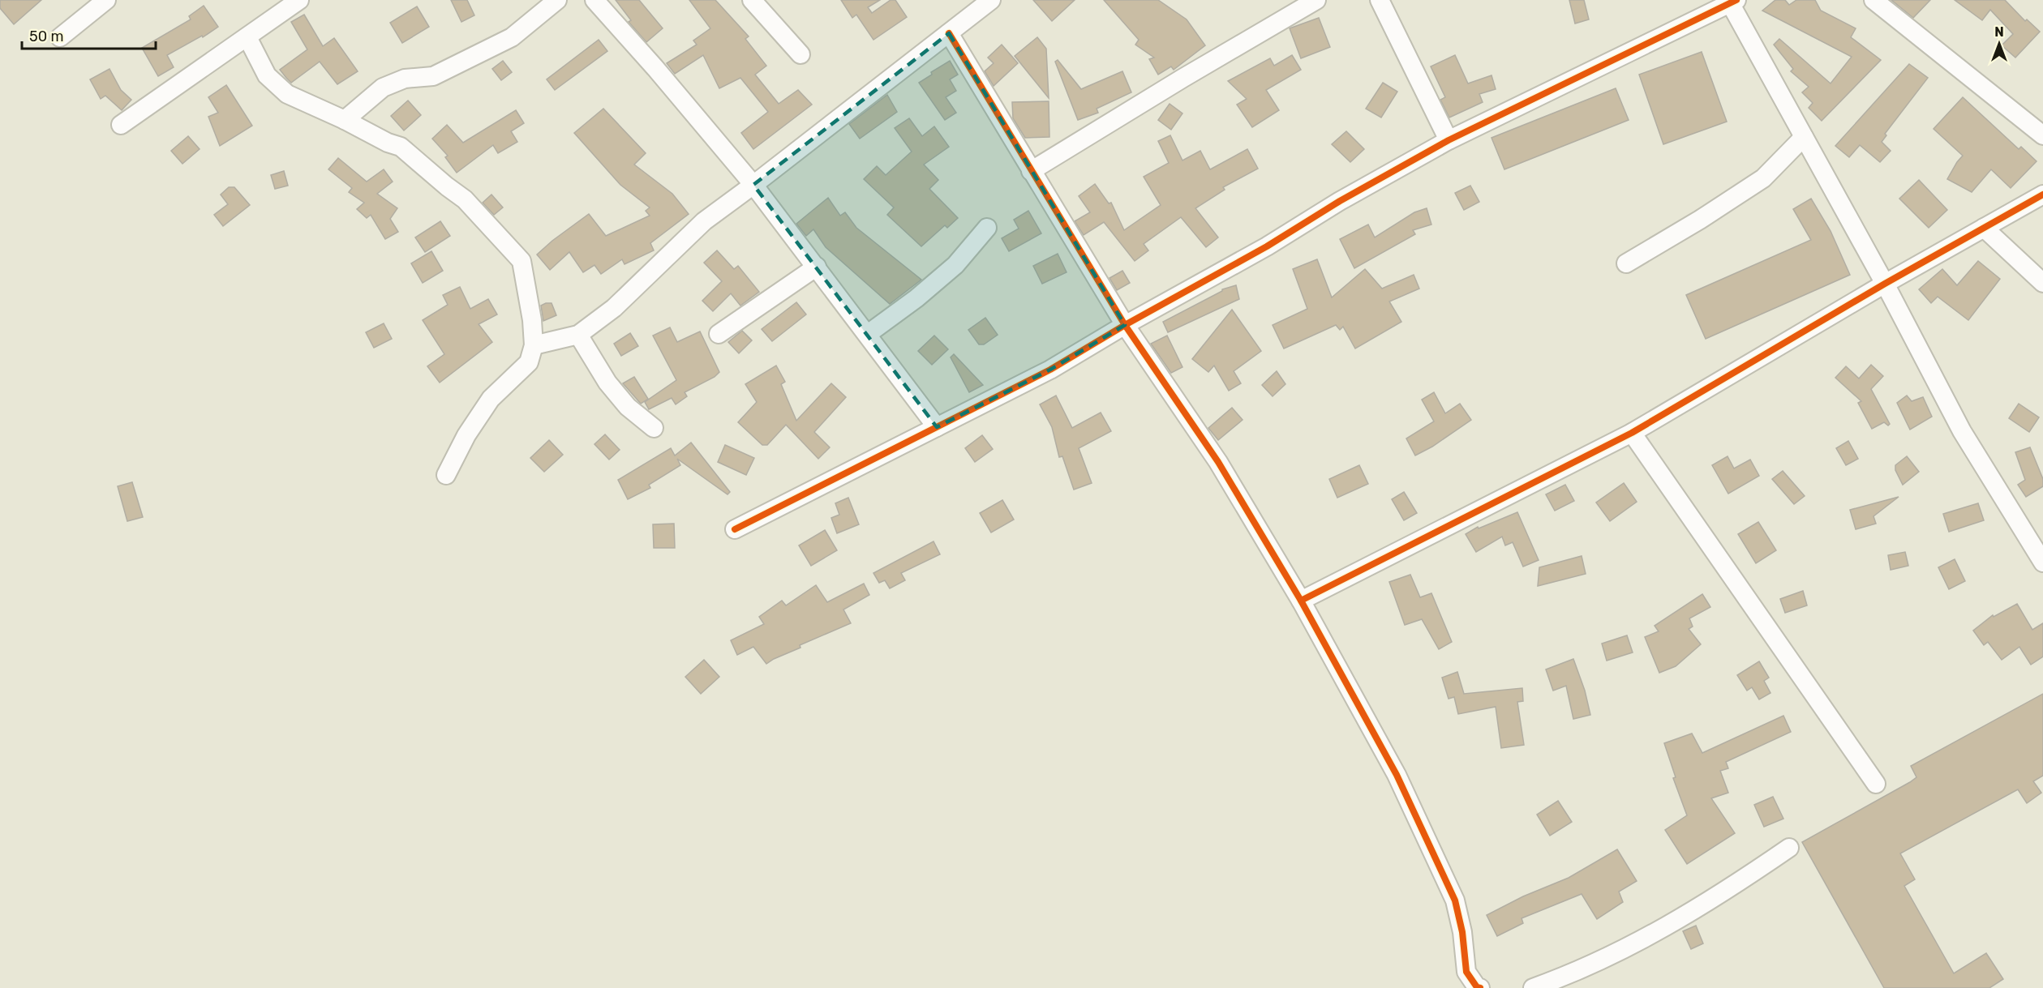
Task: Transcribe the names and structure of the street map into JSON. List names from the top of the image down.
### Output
{
  "scale_bar": "50 m",
  "north": "top"
}
